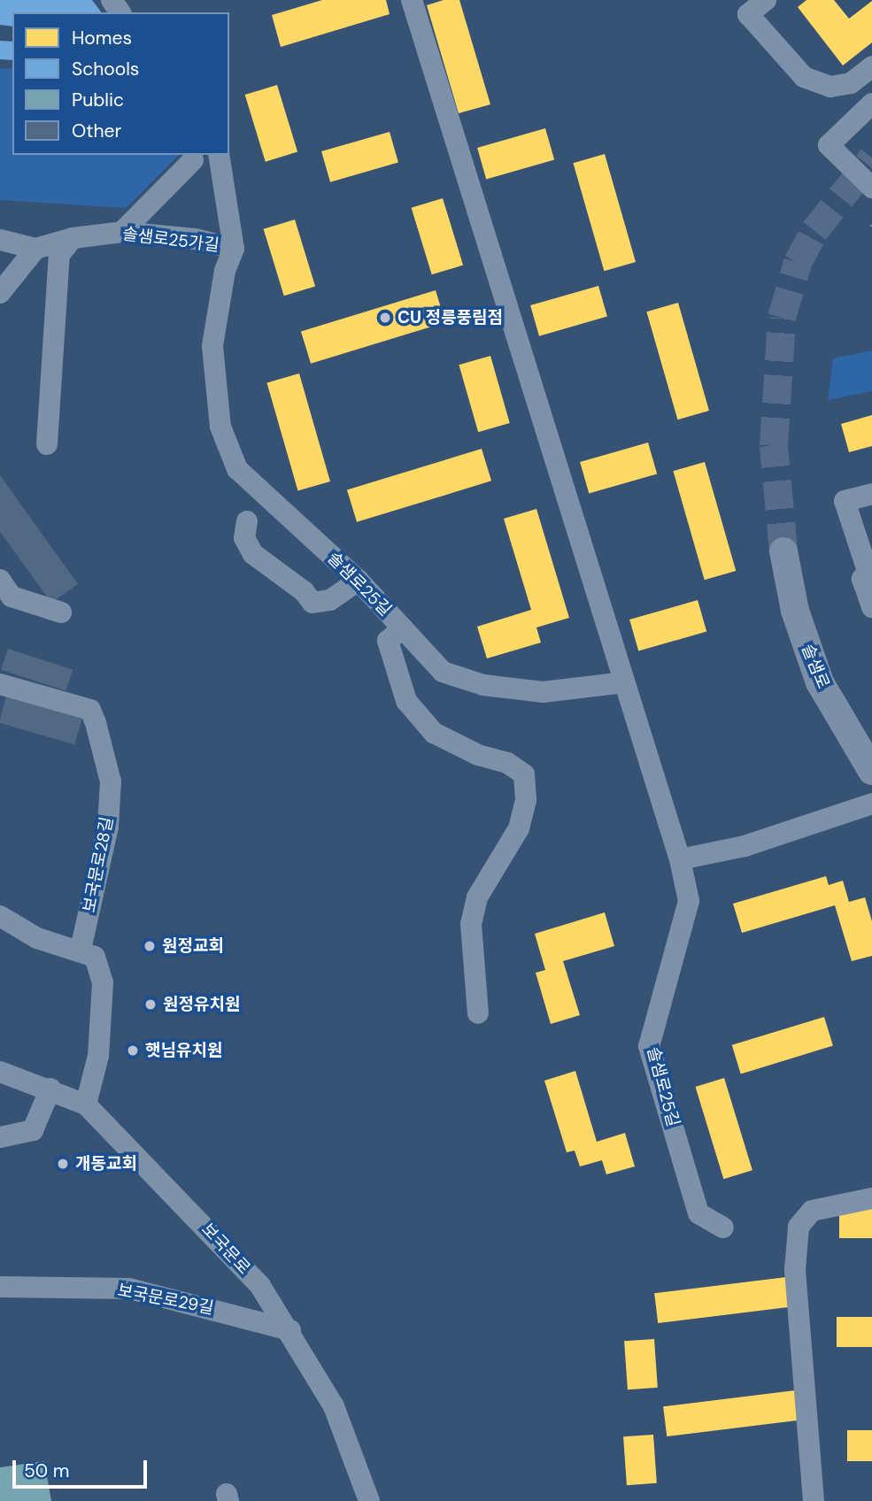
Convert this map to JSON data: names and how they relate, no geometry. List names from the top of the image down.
{
  "streets": {
    "main road": ["솔샘로"],
    "street": [
      "솔샘로25가길",
      "솔샘로25길",
      "보국문로28길",
      "보국문로",
      "보국문로29길"
    ]
  },
  "crossings": [
    ["솔샘로25가길", "솔샘로25길"],
    ["보국문로", "보국문로29길"]
  ],
  "places": [
    "CU 정릉풍림점",
    "원정교회",
    "원정유치원",
    "햇님유치원",
    "개동교회"
  ],
  "legend": [
    "Homes",
    "Schools",
    "Public",
    "Other"
  ],
  "scale_bar": "50 m"
}
